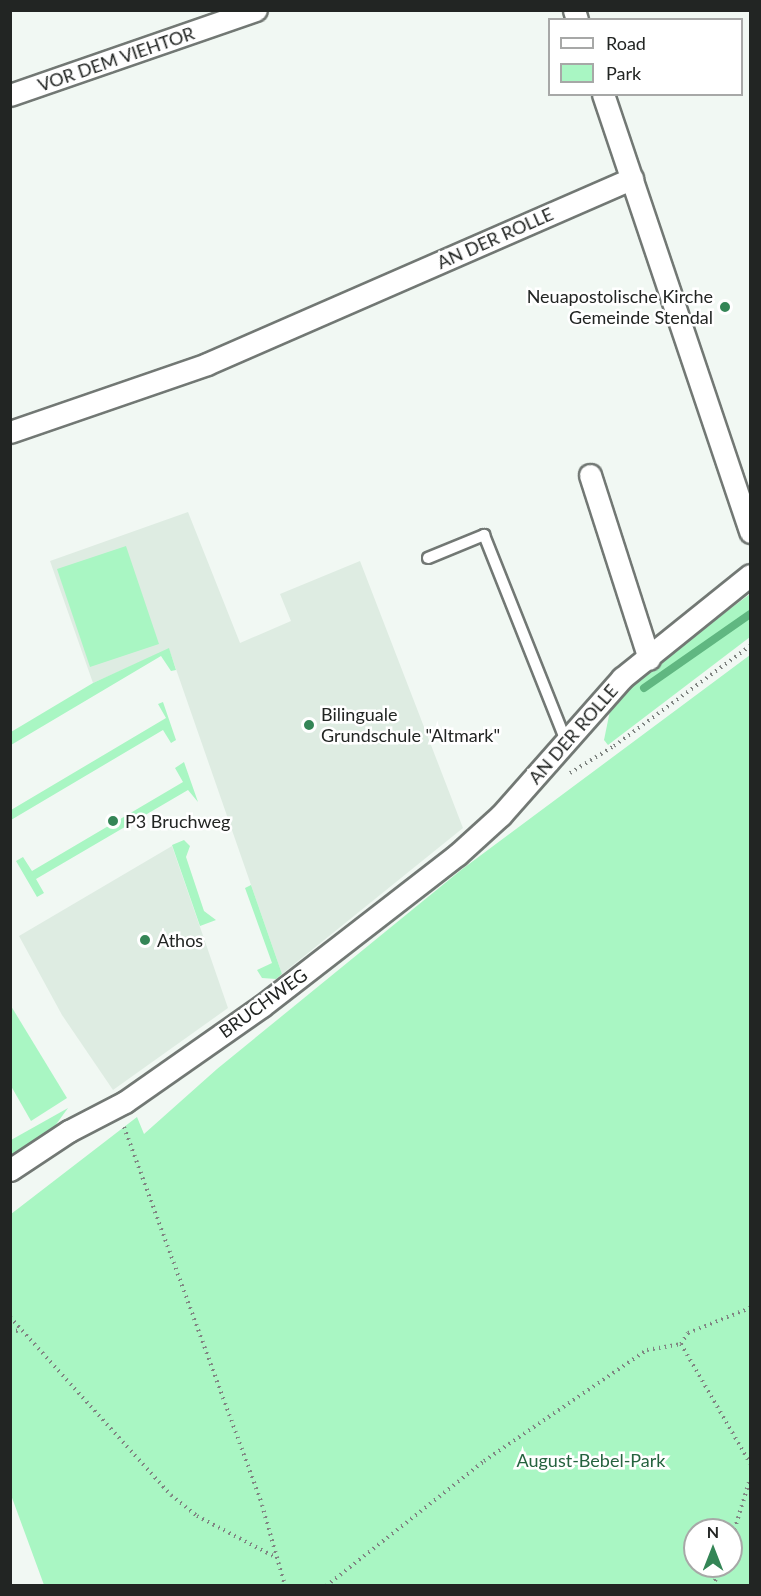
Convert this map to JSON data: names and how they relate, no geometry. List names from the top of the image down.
{
  "streets": {
    "street": ["VOR DEM VIEHTOR", "AN DER ROLLE", "BRUCHWEG"]
  },
  "crossings": [
    ["AN DER ROLLE", "BRUCHWEG"]
  ],
  "parks": ["August-Bebel-Park"],
  "places": [
    "Neuapostolische Kirche Gemeinde Stendal",
    "Bilinguale Grundschule \"Altmark\"",
    "P3 Bruchweg",
    "Athos"
  ],
  "legend": ["Road", "Park"],
  "north": "top"
}
